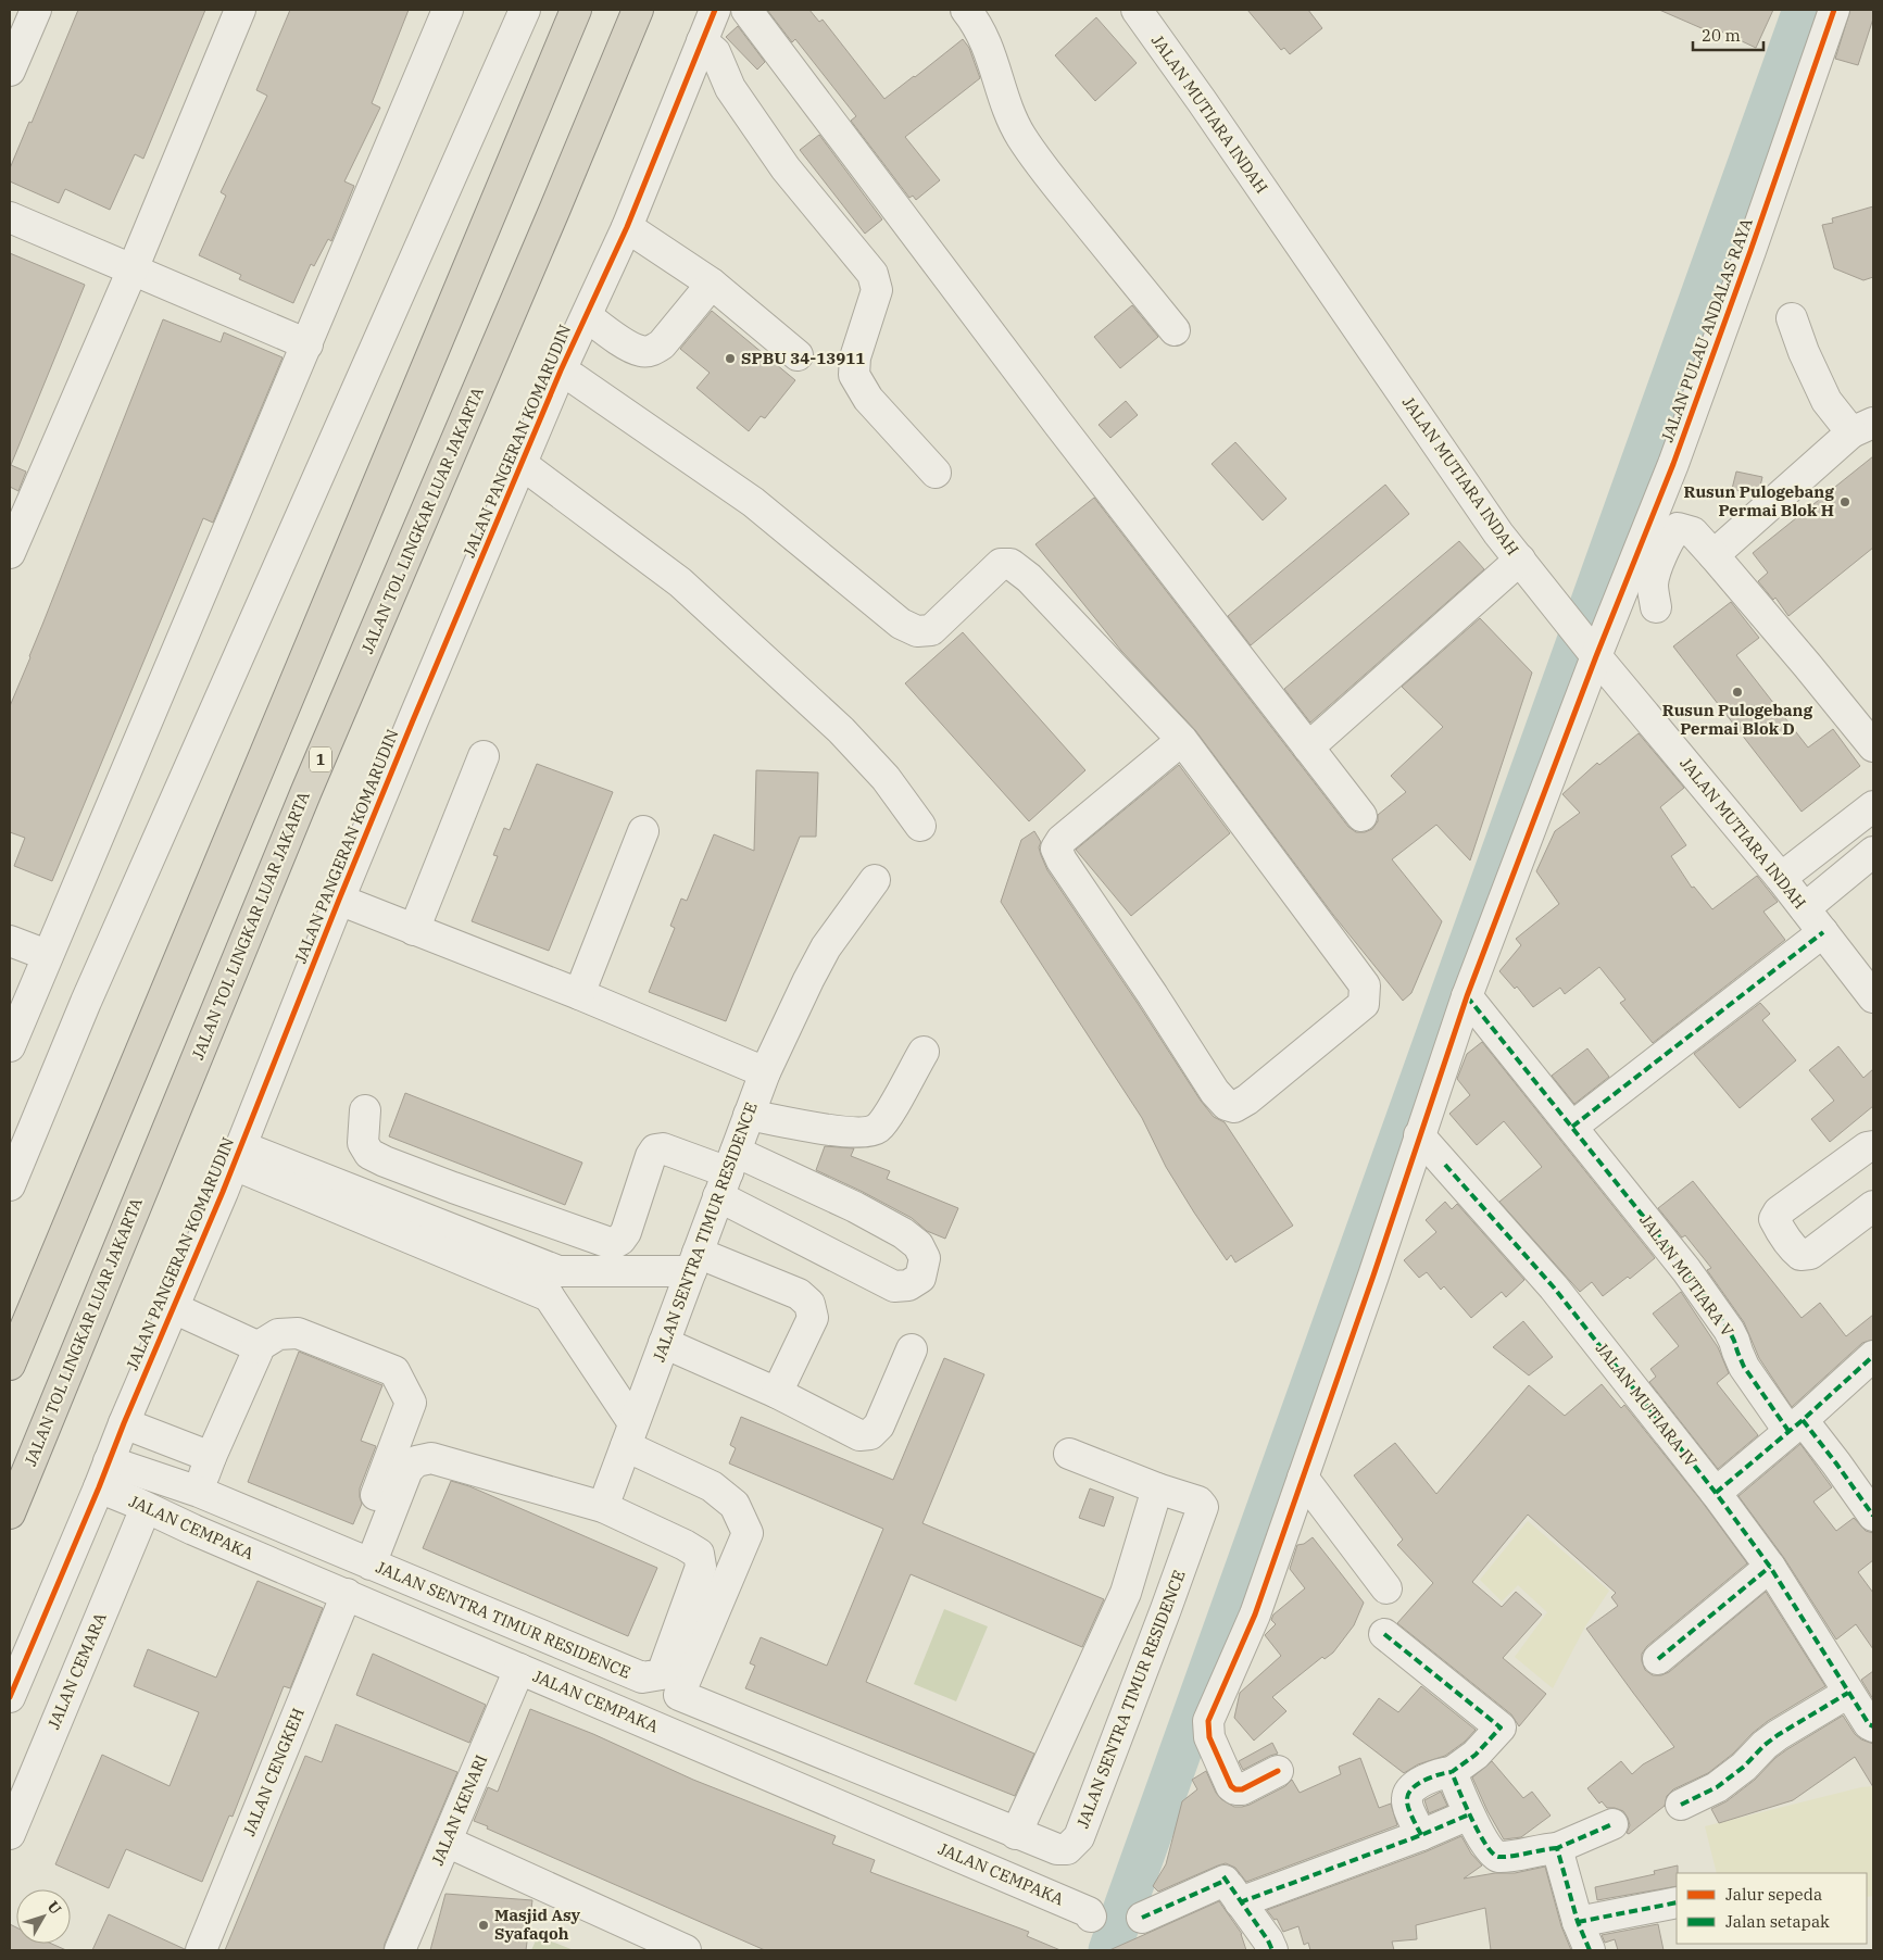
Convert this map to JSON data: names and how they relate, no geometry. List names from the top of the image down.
{
  "streets": {
    "highway": ["JALAN TOL LINGKAR LUAR JAKARTA", "1"],
    "street": [
      "JALAN MUTIARA INDAH",
      "JALAN PULAU ANDALAS RAYA",
      "JALAN PANGERAN KOMARUDIN",
      "JALAN SENTRA TIMUR RESIDENCE",
      "JALAN MUTIARA V",
      "JALAN MUTIARA IV",
      "JALAN CEMPAKA",
      "JALAN CEMARA",
      "JALAN CENGKEH",
      "JALAN KENARI"
    ]
  },
  "crossings": [
    ["JALAN MUTIARA INDAH", "JALAN PULAU ANDALAS RAYA"],
    ["JALAN PULAU ANDALAS RAYA", "JALAN MUTIARA V"],
    ["JALAN PULAU ANDALAS RAYA", "JALAN MUTIARA IV"],
    ["JALAN PANGERAN KOMARUDIN", "JALAN SENTRA TIMUR RESIDENCE"],
    ["JALAN PANGERAN KOMARUDIN", "JALAN CEMPAKA"],
    ["JALAN SENTRA TIMUR RESIDENCE", "JALAN CEMPAKA"],
    ["JALAN CEMPAKA", "JALAN CEMARA"],
    ["JALAN CEMPAKA", "JALAN CENGKEH"],
    ["JALAN CEMPAKA", "JALAN KENARI"]
  ],
  "places": [
    "SPBU 34-13911",
    "Rusun Pulogebang Permai Blok H",
    "Rusun Pulogebang Permai Blok D",
    "Masjid Asy Syafaqoh"
  ],
  "legend": ["Jalur sepeda", "Jalan setapak"],
  "scale_bar": "20 m",
  "north": "top right"
}
